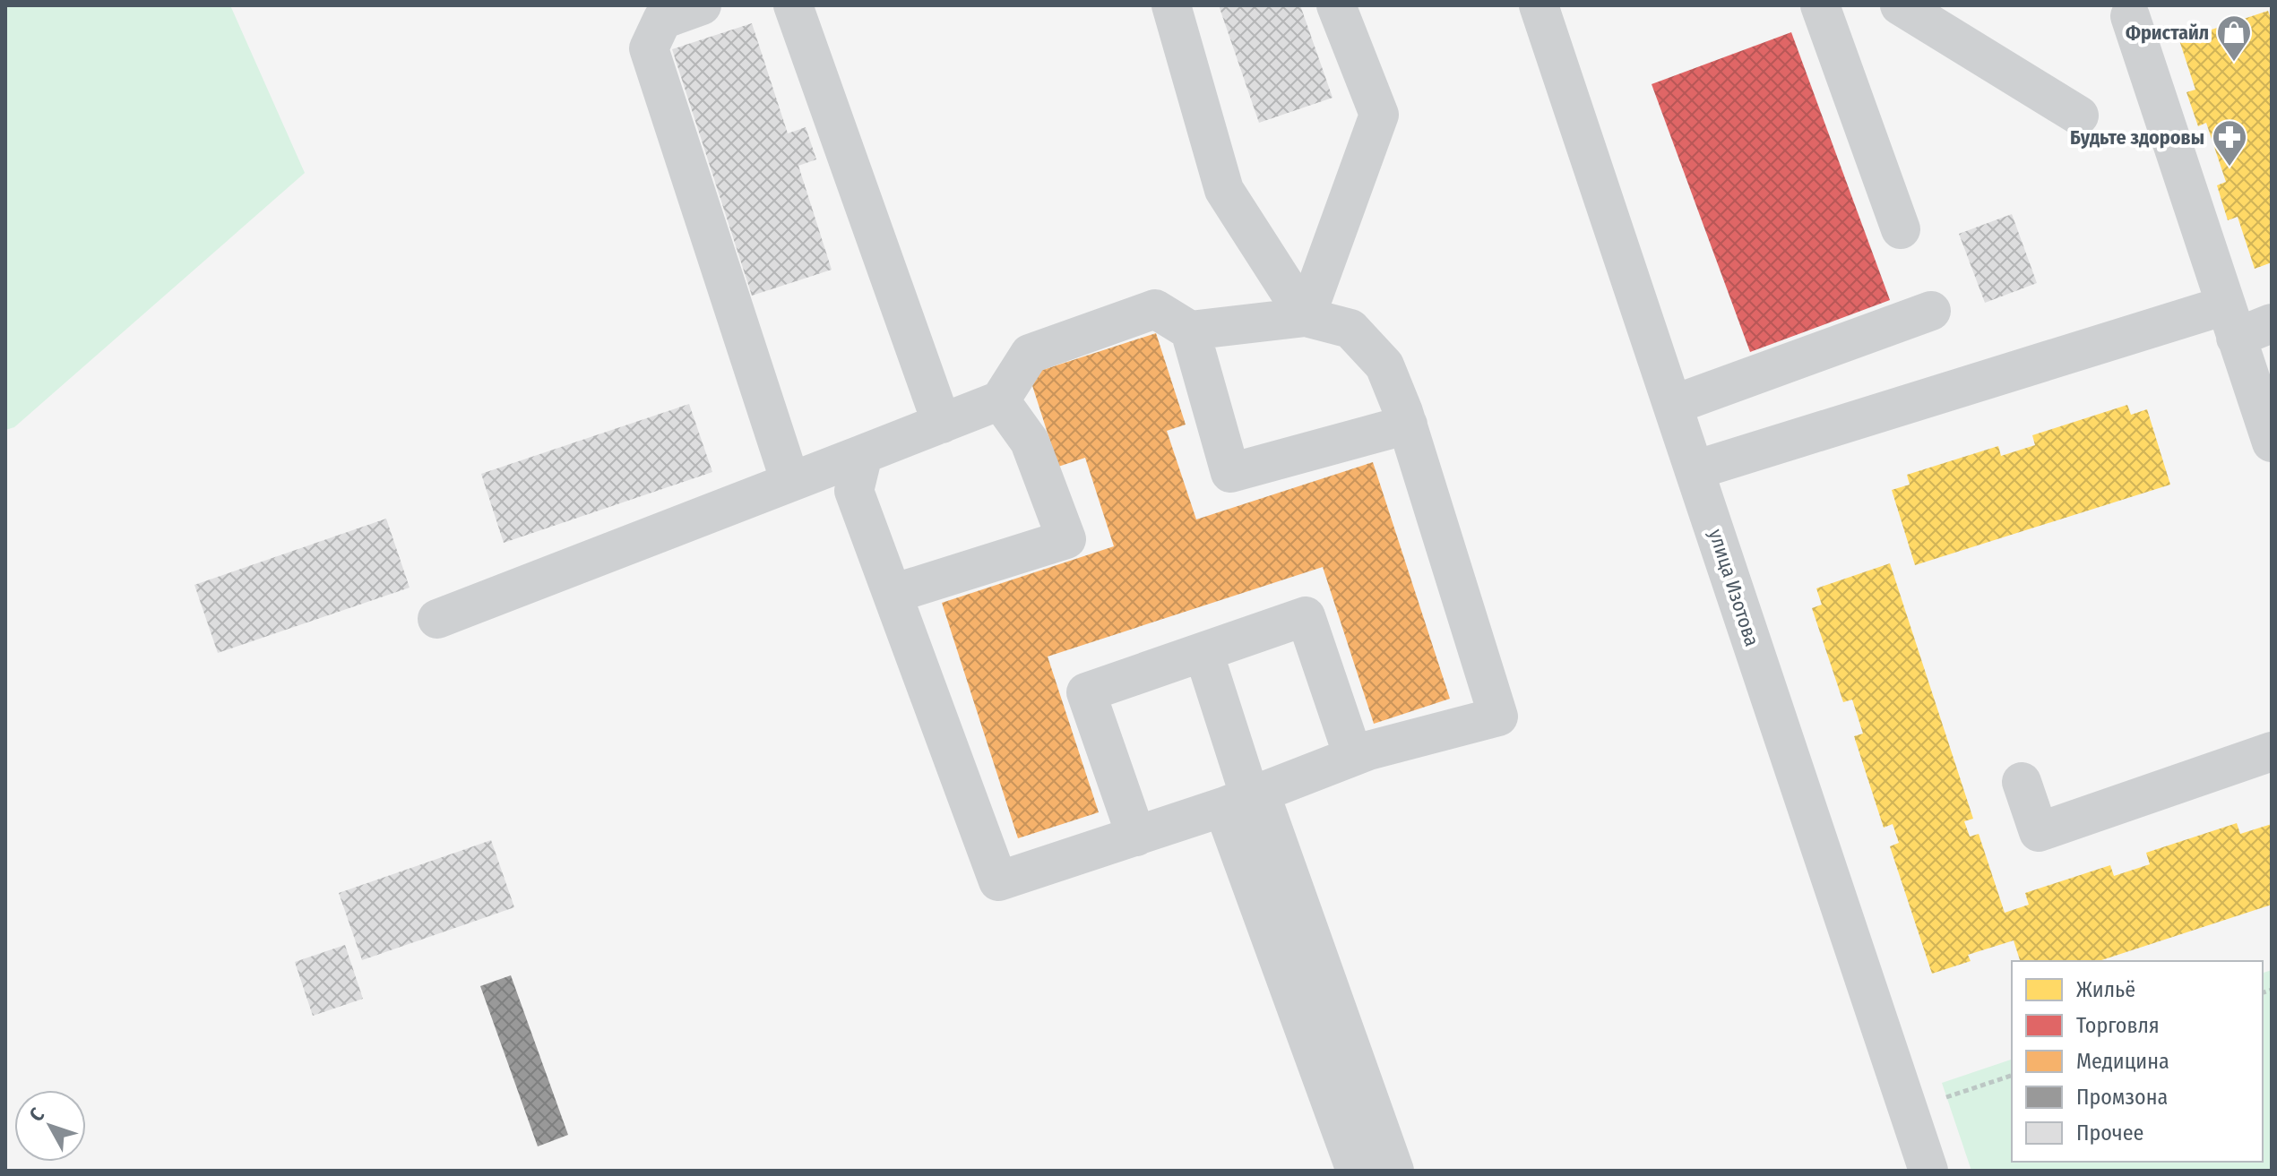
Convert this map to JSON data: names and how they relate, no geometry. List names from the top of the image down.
{
  "streets": {
    "street": ["улица Изотова"]
  },
  "places": {
    "shop": ["Фристайл"],
    "pharmacy": ["Будьте здоровы"]
  },
  "legend": [
    "Жильё",
    "Торговля",
    "Медицина",
    "Промзона",
    "Прочее"
  ],
  "north": "top left"
}
